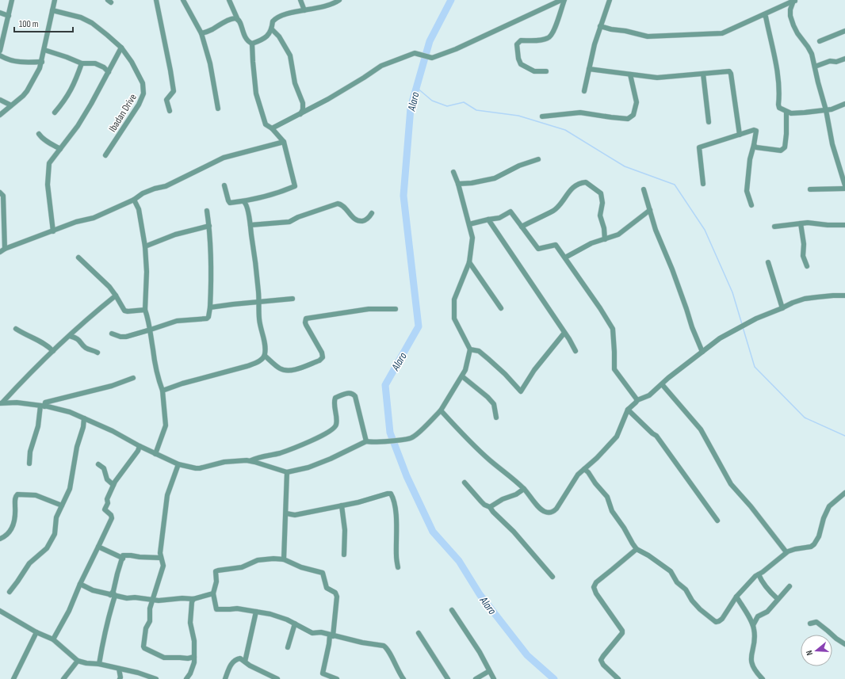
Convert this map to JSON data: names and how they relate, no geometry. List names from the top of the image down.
{
  "streets": {
    "street": ["Ibadan Drive"]
  },
  "water": ["Alaro"],
  "scale_bar": "100 m",
  "north": "left"
}
